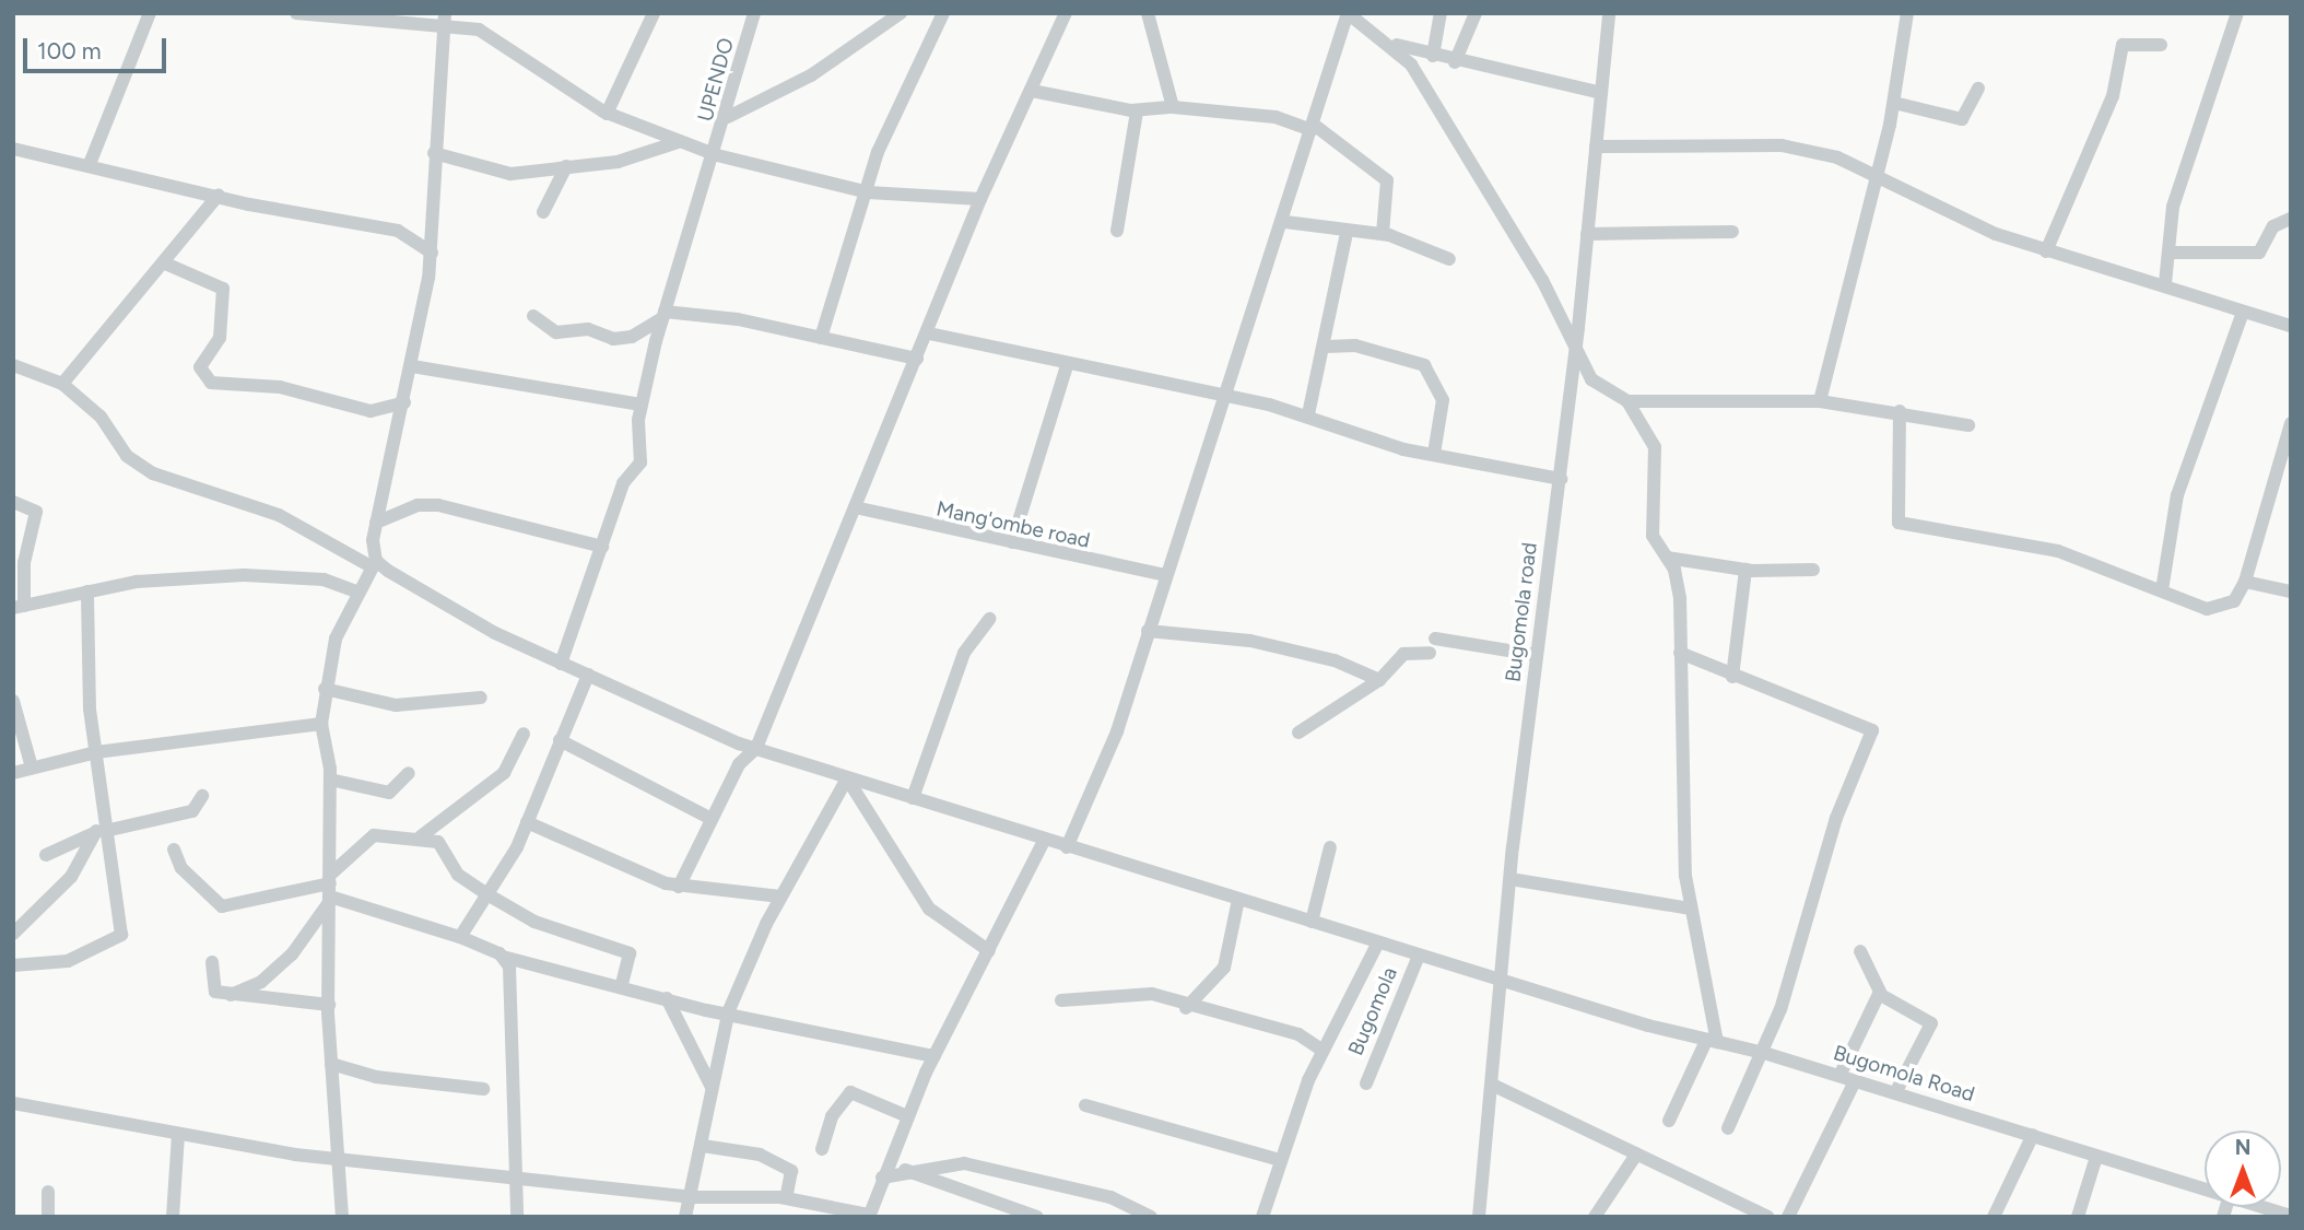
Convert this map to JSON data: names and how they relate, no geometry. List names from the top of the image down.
{
  "streets": {
    "street": [
      "UPENDO",
      "Mang'ombe road",
      "Bugomola road",
      "Bugomola",
      "Bugomola Road"
    ]
  },
  "crossings": [
    ["UPENDO", "Bugomola Road"],
    ["Bugomola road", "Bugomola Road"],
    ["Bugomola", "Bugomola Road"]
  ],
  "scale_bar": "100 m",
  "north": "top"
}
